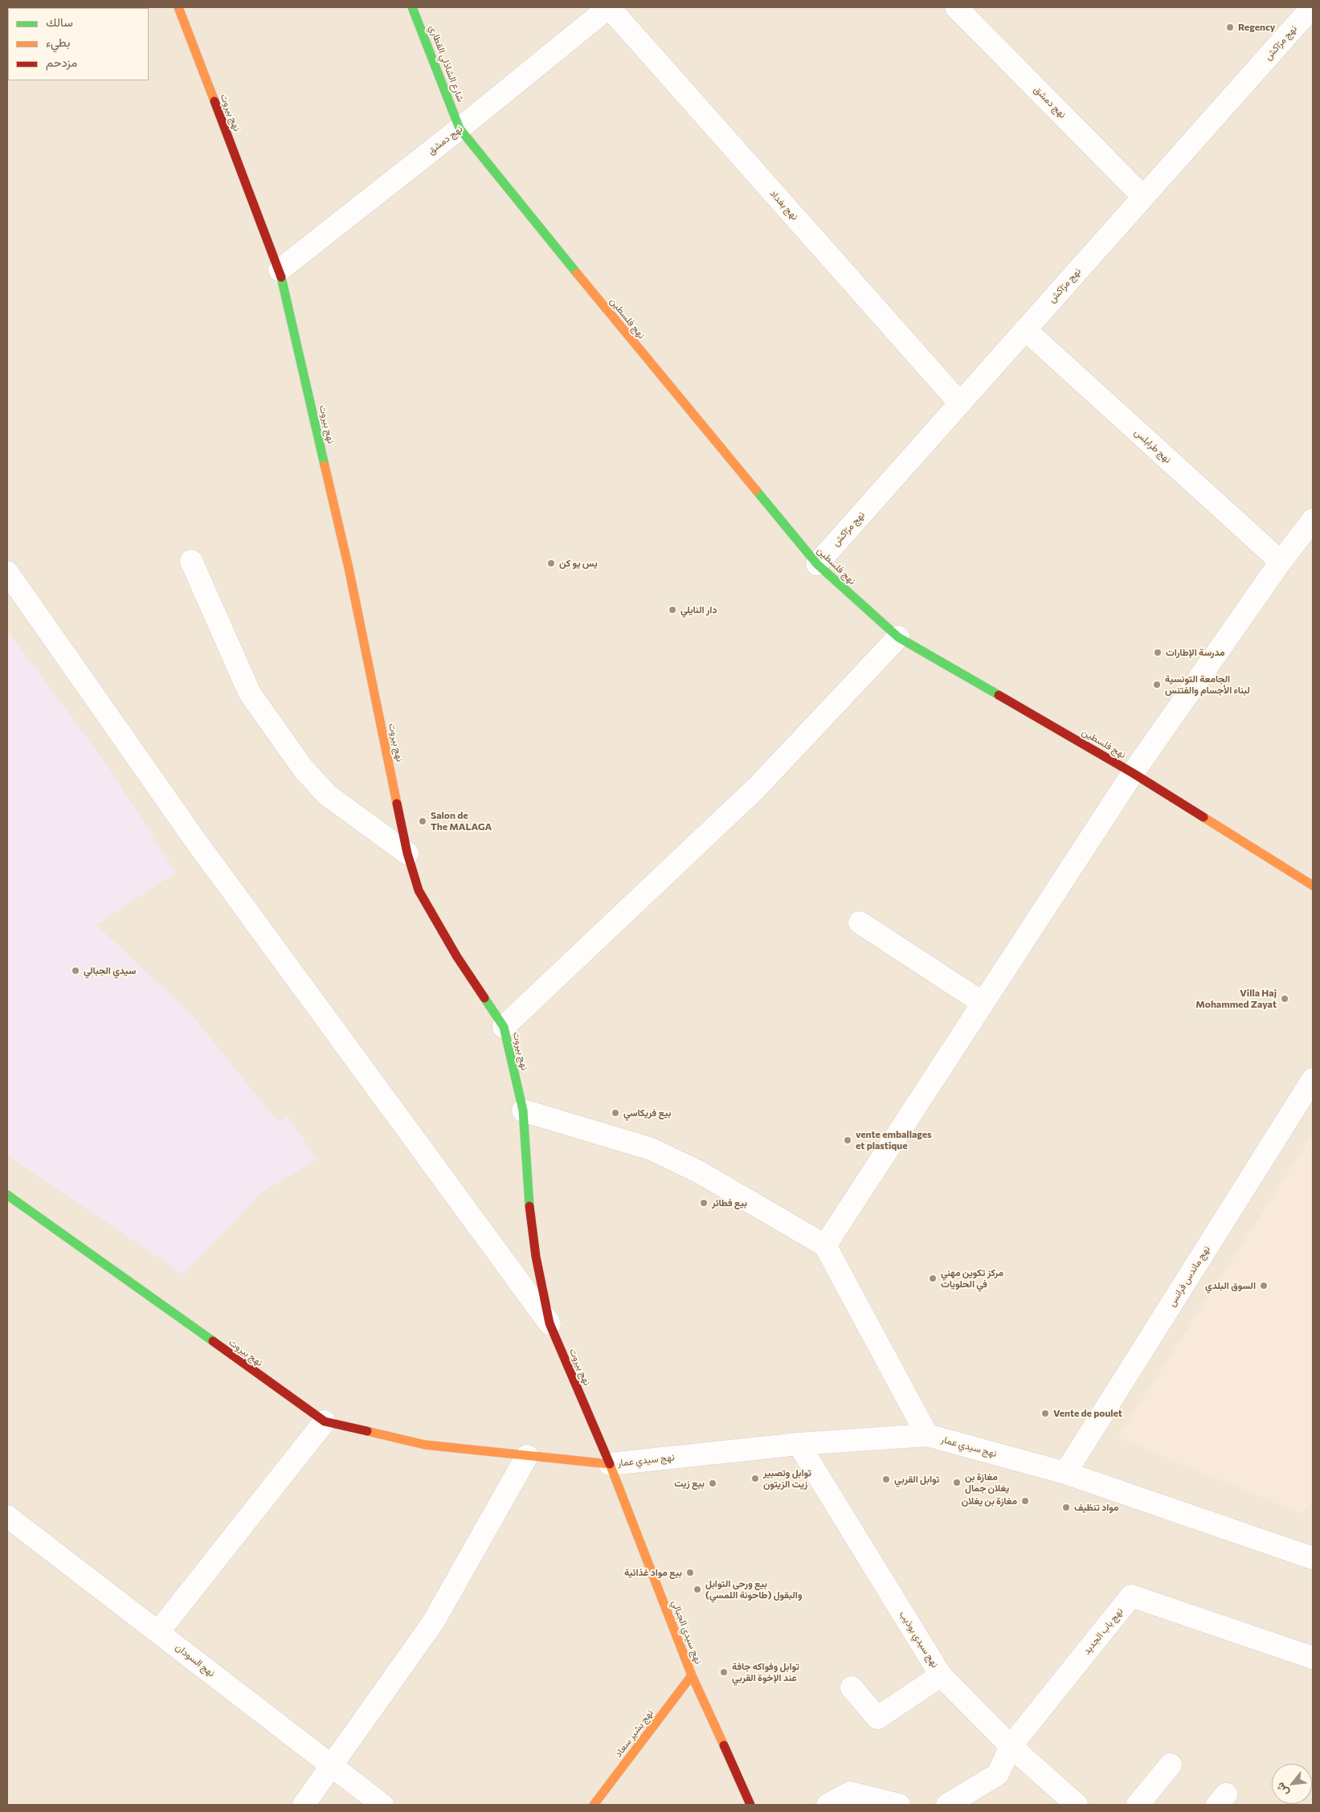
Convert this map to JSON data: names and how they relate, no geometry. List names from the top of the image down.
{
  "streets": {
    "street": [
      "نهج مرّاكش",
      "شارع الشاذلي القطاري",
      "نهج دمشق",
      "نهج بيروت",
      "نهج بغداد",
      "نهج فلسطين",
      "نهج طرابلس",
      "نهج ماندس فرانس",
      "نهج سيدي عمار",
      "نهج باب الجديد",
      "نهج سيدي الجبالي",
      "نهج سيدي بوذيب",
      "نهج السودان",
      "نهج بشير سعاد"
    ]
  },
  "crossings": [
    ["نهج مرّاكش", "نهج دمشق"],
    ["نهج مرّاكش", "نهج بغداد"],
    ["نهج مرّاكش", "نهج فلسطين"],
    ["نهج مرّاكش", "نهج طرابلس"],
    ["شارع الشاذلي القطاري", "نهج دمشق"],
    ["شارع الشاذلي القطاري", "نهج فلسطين"],
    ["نهج دمشق", "نهج بيروت"],
    ["نهج دمشق", "نهج بغداد"],
    ["نهج دمشق", "نهج فلسطين"],
    ["نهج بيروت", "نهج سيدي عمار"],
    ["نهج بيروت", "نهج سيدي الجبالي"],
    ["نهج ماندس فرانس", "نهج سيدي عمار"],
    ["نهج سيدي عمار", "نهج سيدي الجبالي"],
    ["نهج سيدي عمار", "نهج سيدي بوذيب"],
    ["نهج باب الجديد", "نهج سيدي بوذيب"],
    ["نهج سيدي الجبالي", "نهج بشير سعاد"]
  ],
  "places": [
    "Regency",
    "يس يو كن",
    "دار النايلي",
    "مدرسة الإطارات",
    "الجامعة التونسية لبناء الأجسام والفتنس",
    "Salon de The MALAGA",
    "سيدي الجبالي",
    "Villa Haj Mohammed Zayat",
    "بيع فريكاسي",
    "vente emballages et plastique",
    "بيع فطائر",
    "مركز تكوين مهني في الحلويات",
    "السوق البلدي",
    "Vente de poulet",
    "توابل وتصبير زيت الزيتون",
    "توابل القربي",
    "مغازة بن يغلان جمال",
    "بيع زيت",
    "مغازة بن يغلان",
    "مواد تنظيف",
    "بيع مواد غذائية",
    "بيع ورحي التوابل والبقول (طاحونة اللمسي)",
    "توابل وفواكه جافة عند الإخوة القربي"
  ],
  "legend": ["سالك", "بطيء", "مزدحم"],
  "north": "bottom left"
}
